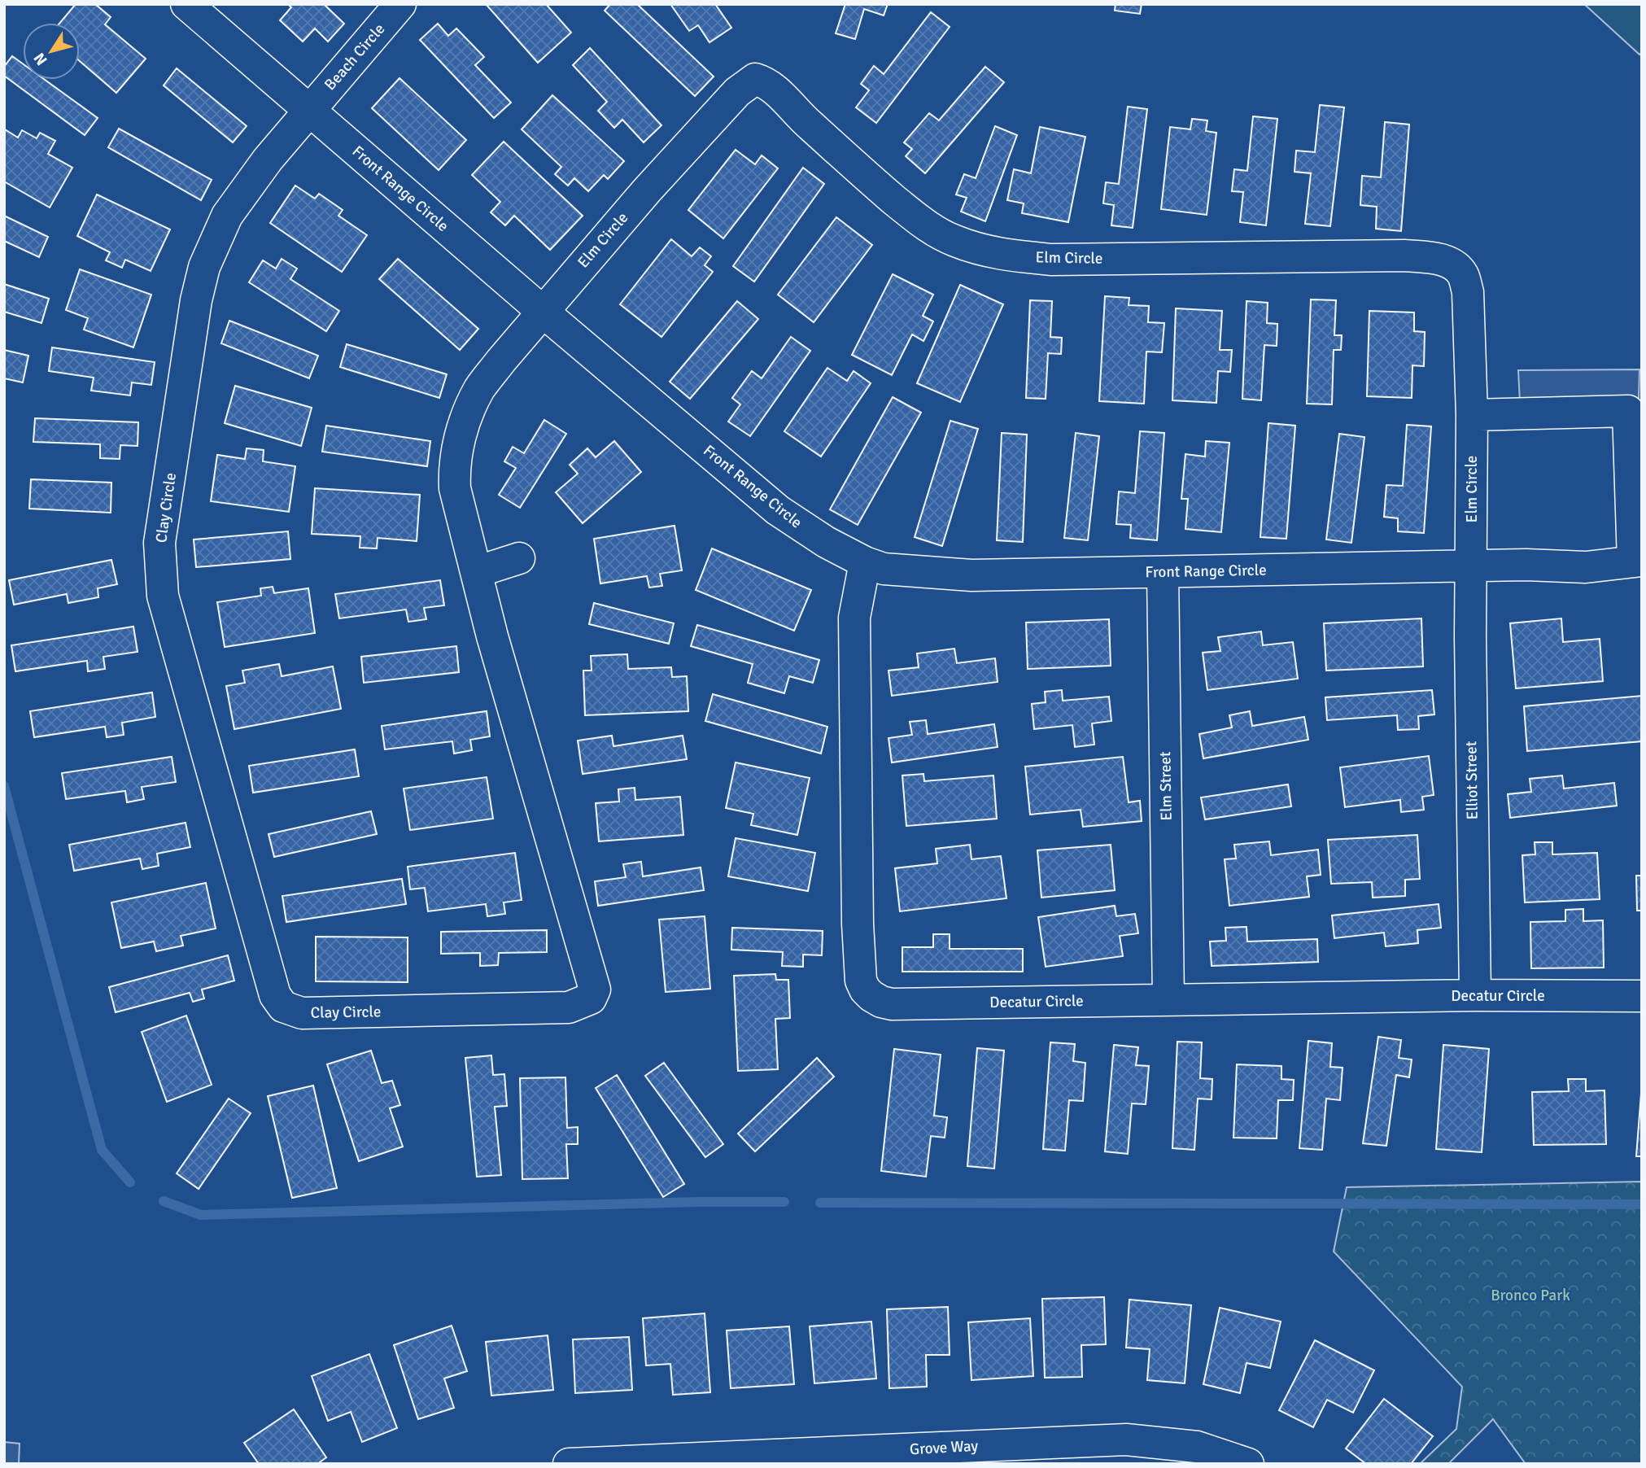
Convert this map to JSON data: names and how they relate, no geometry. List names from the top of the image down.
{
  "streets": {
    "street": [
      "Beach Circle",
      "Front Range Circle",
      "Elm Circle",
      "Clay Circle",
      "Elliot Street",
      "Elm Street",
      "Decatur Circle",
      "Grove Way"
    ]
  },
  "crossings": [
    ["Beach Circle", "Front Range Circle"],
    ["Beach Circle", "Clay Circle"],
    ["Front Range Circle", "Elm Circle"],
    ["Front Range Circle", "Clay Circle"],
    ["Front Range Circle", "Elliot Street"],
    ["Front Range Circle", "Elm Street"],
    ["Front Range Circle", "Decatur Circle"],
    ["Elm Circle", "Clay Circle"],
    ["Elm Circle", "Elliot Street"],
    ["Elliot Street", "Decatur Circle"],
    ["Elm Street", "Decatur Circle"]
  ],
  "parks": ["Bronco Park"],
  "north": "bottom left"
}
